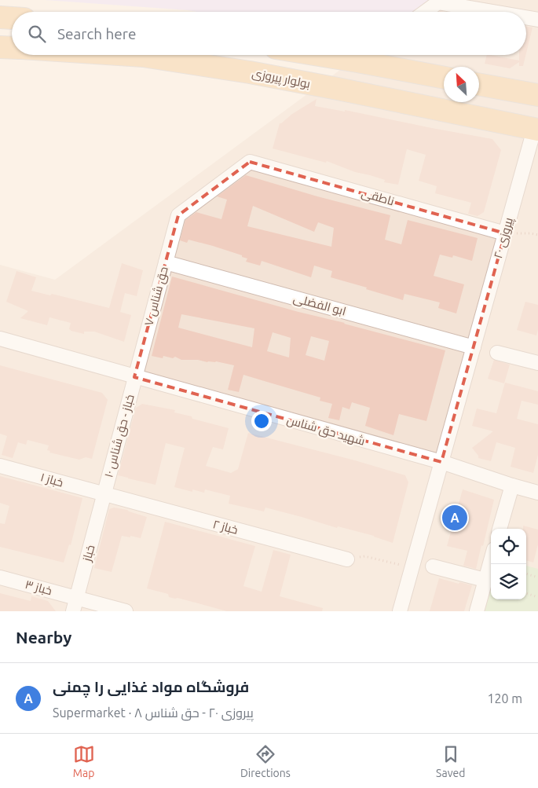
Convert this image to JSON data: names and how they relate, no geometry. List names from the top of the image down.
{
  "streets": {
    "main road": ["بولوار پیروزی"],
    "street": [
      "ناطقی",
      "پیروزی ۲۰",
      "حق شناس ۷",
      "ابو الفضلی",
      "شهید حق شناس",
      "خباز - حق شناس ۱۰",
      "خباز ۱",
      "خباز ۲",
      "خباز",
      "خباز ۳"
    ]
  },
  "crossings": [
    ["بولوار پیروزی", "پیروزی ۲۰"],
    ["ناطقی", "پیروزی ۲۰"],
    ["ناطقی", "حق شناس ۷"],
    ["پیروزی ۲۰", "ابو الفضلی"],
    ["پیروزی ۲۰", "شهید حق شناس"],
    ["حق شناس ۷", "ابو الفضلی"],
    ["حق شناس ۷", "شهید حق شناس"],
    ["حق شناس ۷", "خباز - حق شناس ۱۰"],
    ["شهید حق شناس", "خباز - حق شناس ۱۰"],
    ["خباز - حق شناس ۱۰", "خباز ۱"],
    ["خباز - حق شناس ۱۰", "خباز ۲"],
    ["خباز - حق شناس ۱۰", "خباز"],
    ["خباز ۱", "خباز ۲"],
    ["خباز ۱", "خباز"],
    ["خباز ۲", "خباز"],
    ["خباز", "خباز ۳"]
  ],
  "north": "top left",
  "page": {
    "search": "Search here",
    "pins": "A",
    "heading": "Nearby",
    "list": [
      {
        "mark": "A",
        "name": "فروشگاه مواد غذایی را چمنی",
        "note": "Supermarket · پیروزی ۲۰ - حق شناس ۸",
        "value": "120 m"
      }
    ],
    "nav": ["Map", "Directions", "Saved"]
  }
}
